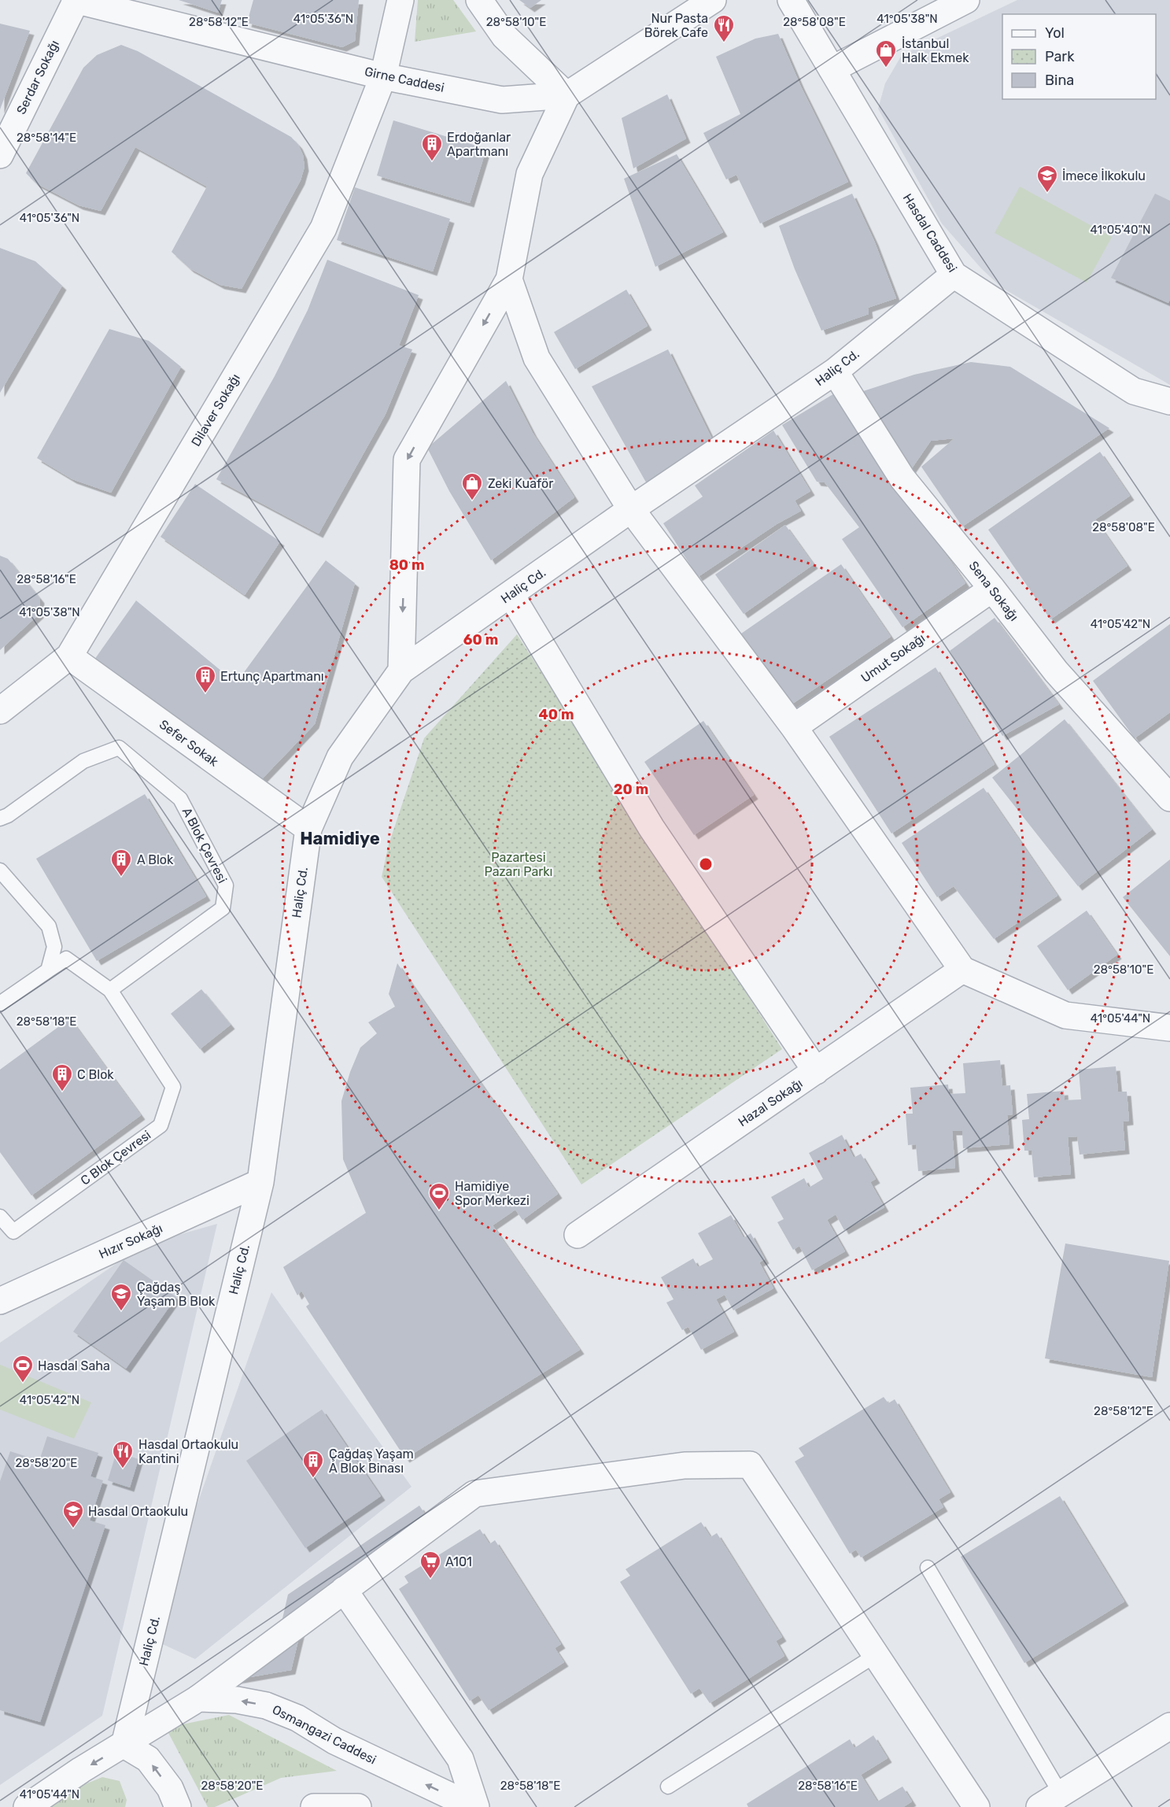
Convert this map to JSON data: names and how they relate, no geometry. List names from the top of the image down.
{
  "streets": {
    "street": [
      "Serdar Sokağı",
      "Girne Caddesi",
      "Hasdal Caddesi",
      "Haliç Cd.",
      "Dilaver Sokağı",
      "Sena Sokağı",
      "Umut Sokağı",
      "Sefer Sokak",
      "Hazal Sokağı",
      "Hızır Sokağı",
      "Osmangazi Caddesi"
    ],
    "lane": ["A Blok Çevresi", "C Blok Çevresi"]
  },
  "crossings": [
    ["Serdar Sokağı", "Girne Caddesi"],
    ["Girne Caddesi", "Dilaver Sokağı"],
    ["Hasdal Caddesi", "Haliç Cd."],
    ["Haliç Cd.", "Sena Sokağı"],
    ["Haliç Cd.", "Sefer Sokak"],
    ["Haliç Cd.", "Hızır Sokağı"],
    ["Dilaver Sokağı", "Sefer Sokak"],
    ["Sena Sokağı", "Umut Sokağı"],
    ["A Blok Çevresi", "C Blok Çevresi"]
  ],
  "one_way": ["Osmangazi Caddesi"],
  "districts": ["Hamidiye"],
  "parks": ["Pazartesi Pazarı Parkı"],
  "places": {
    "restaurant": ["Nur Pasta Börek Cafe", "Hasdal Ortaokulu Kantini"],
    "shop": ["İstanbul Halk Ekmek", "Zeki Kuaför"],
    "building": [
      "Erdoğanlar Apartmanı",
      "Ertunç Apartmanı",
      "A Blok",
      "C Blok",
      "Çağdaş Yaşam A Blok Binası"
    ],
    "school or university": ["İmece İlkokulu", "Çağdaş Yaşam B Blok", "Hasdal Ortaokulu"],
    "sports": ["Hamidiye Spor Merkezi", "Hasdal Saha"],
    "supermarket": ["A101"]
  },
  "legend": ["Yol", "Park", "Bina"],
  "coordinates": [
    "41°05'36\"N",
    "41°05'38\"N",
    "28°58'12\"E",
    "28°58'10\"E",
    "28°58'08\"E",
    "28°58'14\"E",
    "41°05'40\"N",
    "28°58'16\"E",
    "41°05'42\"N",
    "41°05'44\"N",
    "28°58'18\"E",
    "28°58'20\"E"
  ],
  "rings": [
    "80 m",
    "60 m",
    "40 m",
    "20 m"
  ]
}
